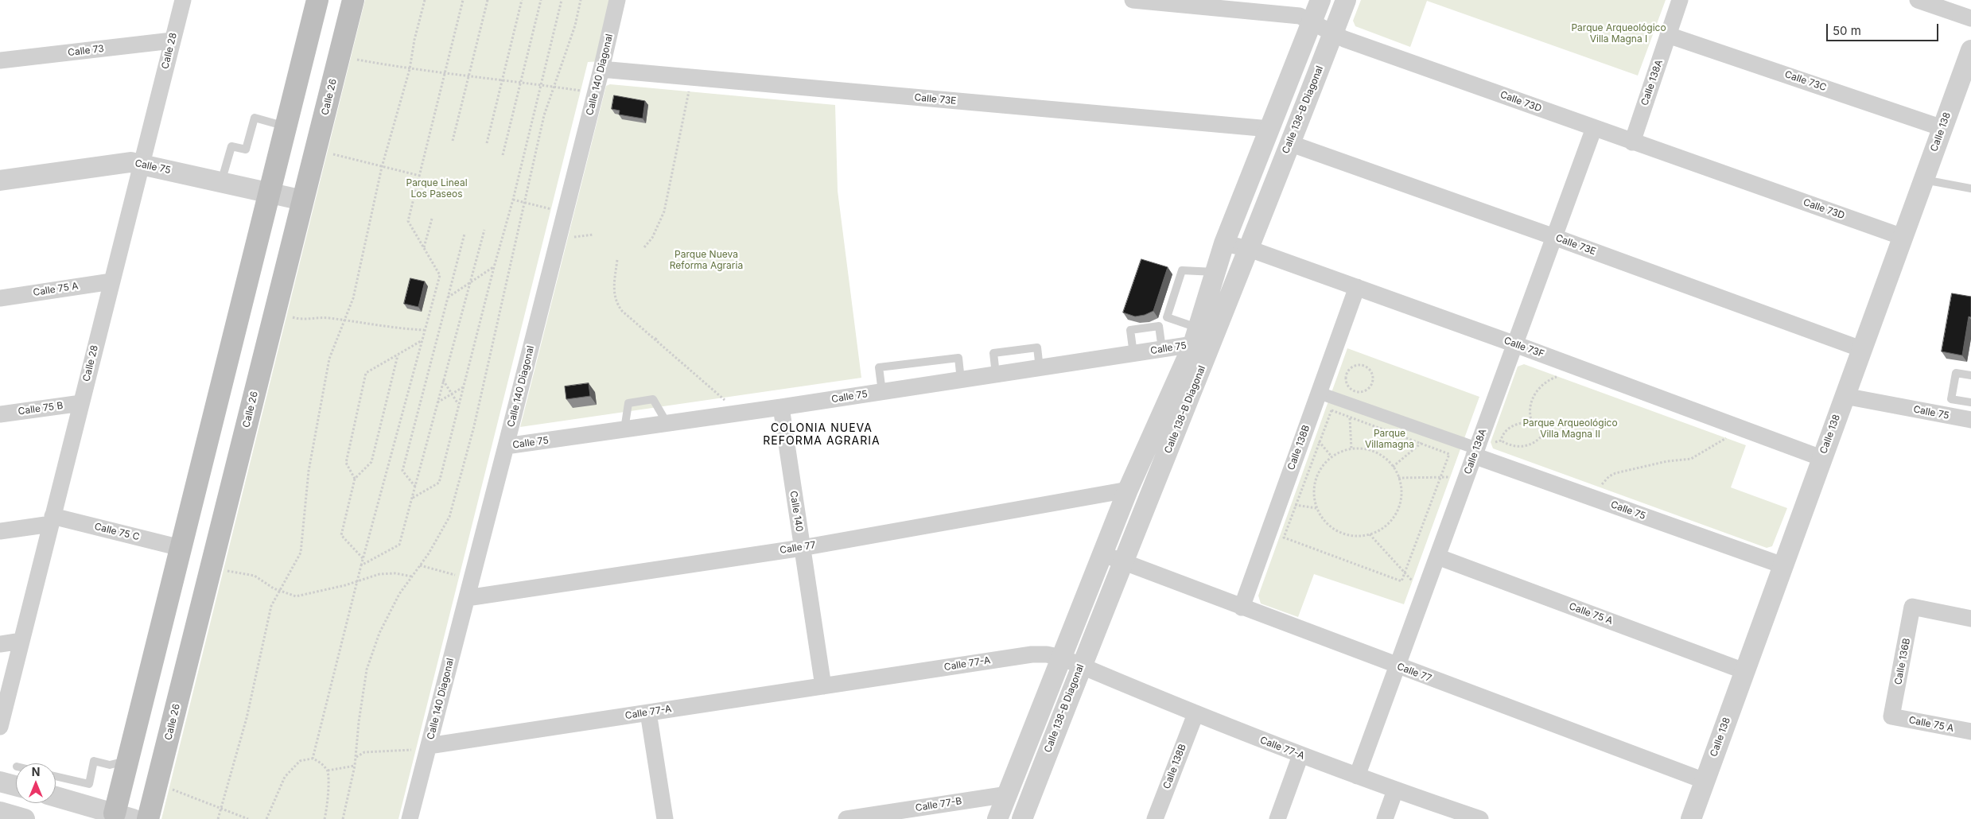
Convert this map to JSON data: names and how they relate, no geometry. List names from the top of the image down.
{
  "streets": {
    "main road": ["Calle 26"],
    "street": [
      "Calle 73",
      "Calle 28",
      "Calle 140 Diagonal",
      "Calle 73C",
      "Calle 138A",
      "Calle 73E",
      "Calle 73D",
      "Calle 138-B Diagonal",
      "Calle 138",
      "Calle 75",
      "Calle 75 A",
      "Calle 73F",
      "Calle 75 B",
      "Calle 138B",
      "Calle 140",
      "Calle 75 C",
      "Calle 77",
      "Calle 136B",
      "Calle 77-A",
      "Calle 77-B"
    ]
  },
  "crossings": [
    ["Calle 73", "Calle 28"],
    ["Calle 28", "Calle 75"],
    ["Calle 28", "Calle 75 A"],
    ["Calle 28", "Calle 75 B"],
    ["Calle 28", "Calle 75 C"],
    ["Calle 140 Diagonal", "Calle 73E"],
    ["Calle 140 Diagonal", "Calle 75"],
    ["Calle 140 Diagonal", "Calle 77"],
    ["Calle 140 Diagonal", "Calle 77-A"],
    ["Calle 73C", "Calle 138A"],
    ["Calle 73C", "Calle 138"],
    ["Calle 138A", "Calle 73E"],
    ["Calle 138A", "Calle 73D"],
    ["Calle 138A", "Calle 75"],
    ["Calle 138A", "Calle 75 A"],
    ["Calle 138A", "Calle 73F"],
    ["Calle 138A", "Calle 77"],
    ["Calle 138A", "Calle 77-A"],
    ["Calle 26", "Calle 75"],
    ["Calle 73E", "Calle 138-B Diagonal"],
    ["Calle 73E", "Calle 138"],
    ["Calle 73D", "Calle 138-B Diagonal"],
    ["Calle 73D", "Calle 138"],
    ["Calle 138-B Diagonal", "Calle 75"],
    ["Calle 138-B Diagonal", "Calle 73F"],
    ["Calle 138-B Diagonal", "Calle 77"],
    ["Calle 138-B Diagonal", "Calle 77-A"],
    ["Calle 138-B Diagonal", "Calle 77-B"],
    ["Calle 138", "Calle 75"],
    ["Calle 138", "Calle 75 A"],
    ["Calle 138", "Calle 73F"],
    ["Calle 138", "Calle 77"],
    ["Calle 75", "Calle 140"],
    ["Calle 75 A", "Calle 136B"],
    ["Calle 73F", "Calle 138B"],
    ["Calle 138B", "Calle 77"],
    ["Calle 138B", "Calle 77-A"],
    ["Calle 140", "Calle 77"],
    ["Calle 140", "Calle 77-A"]
  ],
  "districts": ["COLONIA NUEVA REFORMA AGRARIA"],
  "parks": [
    "Parque Arqueológico Villa Magna I",
    "Parque Lineal Los Paseos",
    "Parque Nueva Reforma Agraria",
    "Parque Arqueológico Villa Magna II",
    "Parque Villamagna"
  ],
  "scale_bar": "50 m",
  "north": "top"
}
